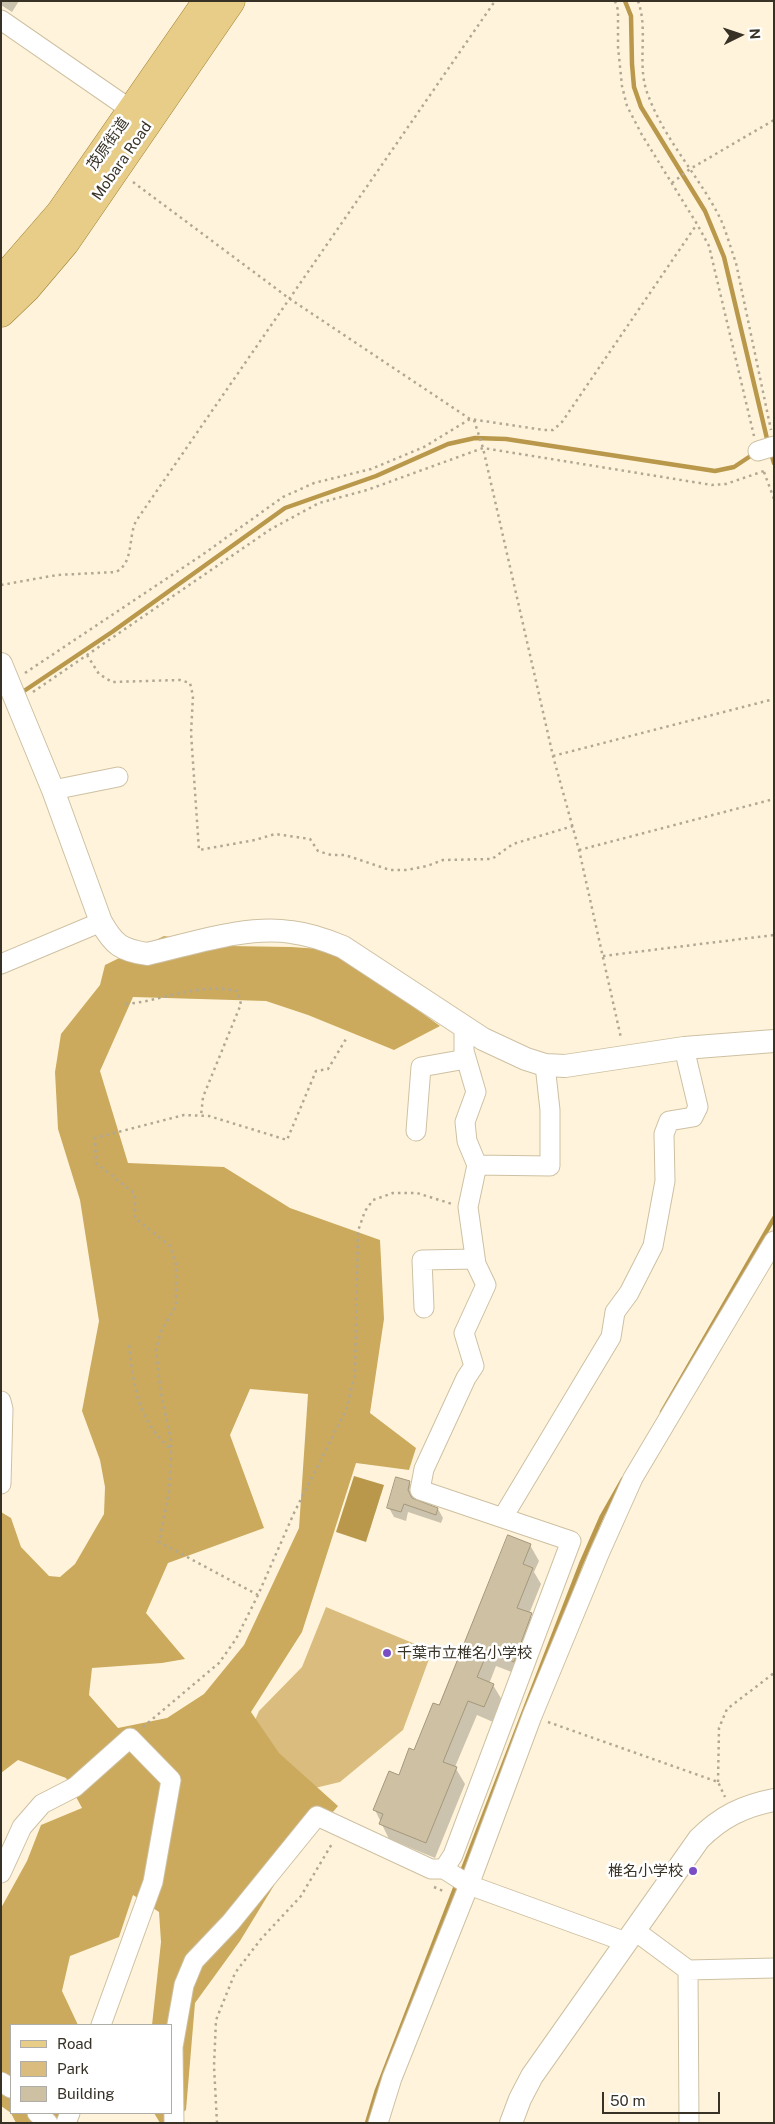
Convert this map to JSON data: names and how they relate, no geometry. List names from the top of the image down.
{
  "streets": {
    "main road": ["茂原街道", "Mobara Road"]
  },
  "crossings": [
    ["茂原街道", "Mobara Road"]
  ],
  "places": ["千葉市立椎名小学校", "椎名小学校"],
  "legend": ["Road", "Park", "Building"],
  "scale_bar": "50 m",
  "north": "right"
}
